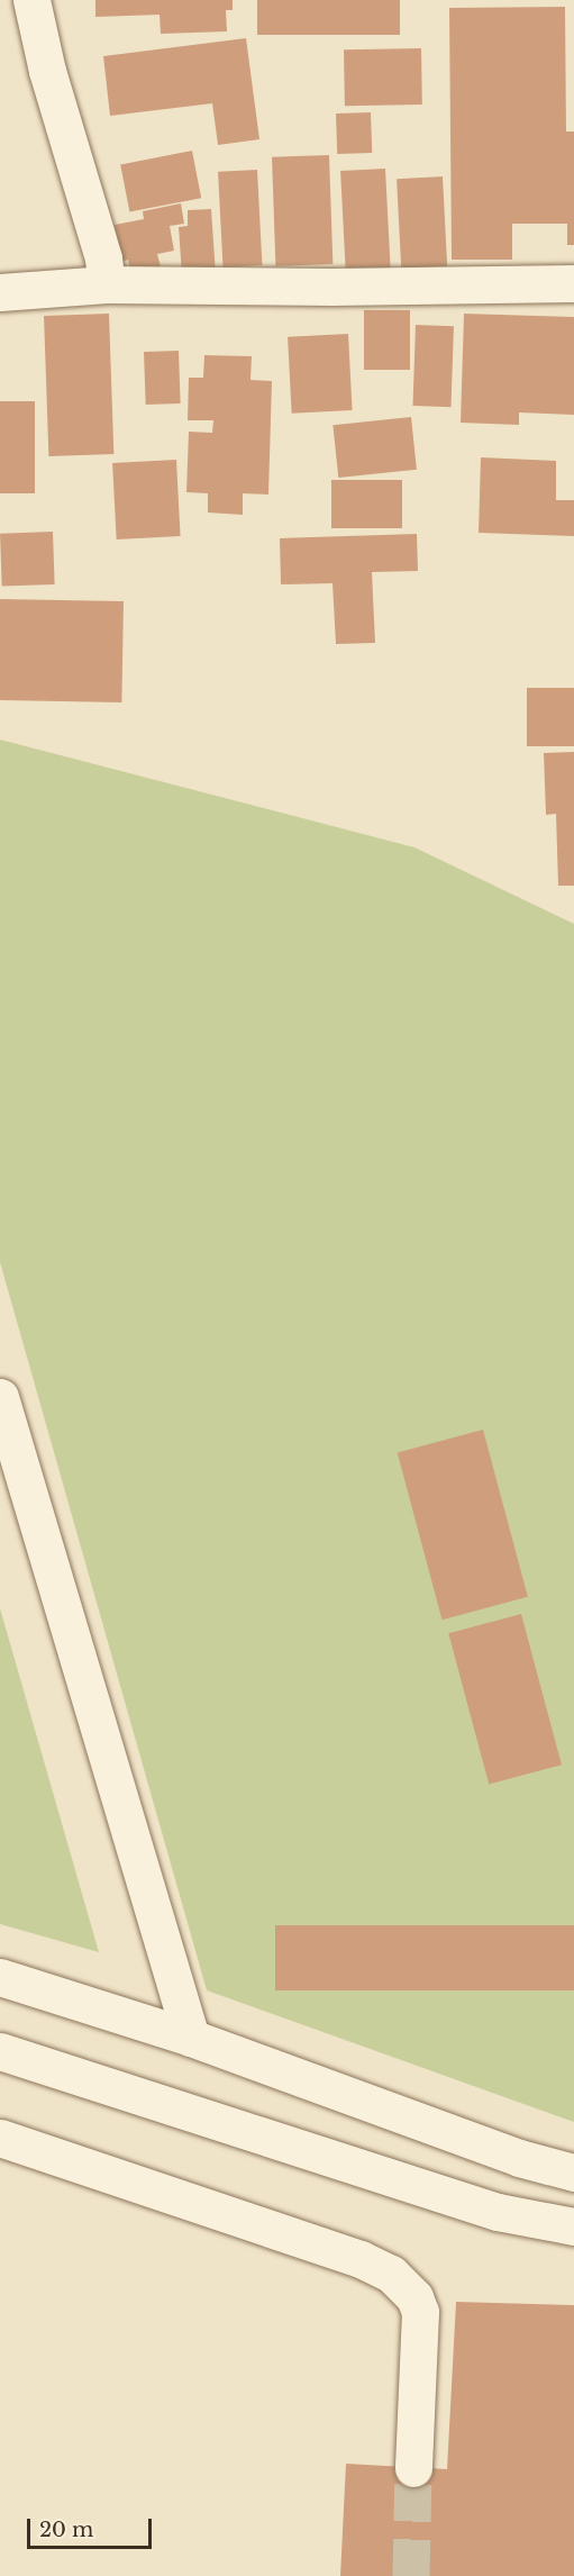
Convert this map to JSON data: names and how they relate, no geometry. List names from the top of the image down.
{
  "scale_bar": "20 m"
}
